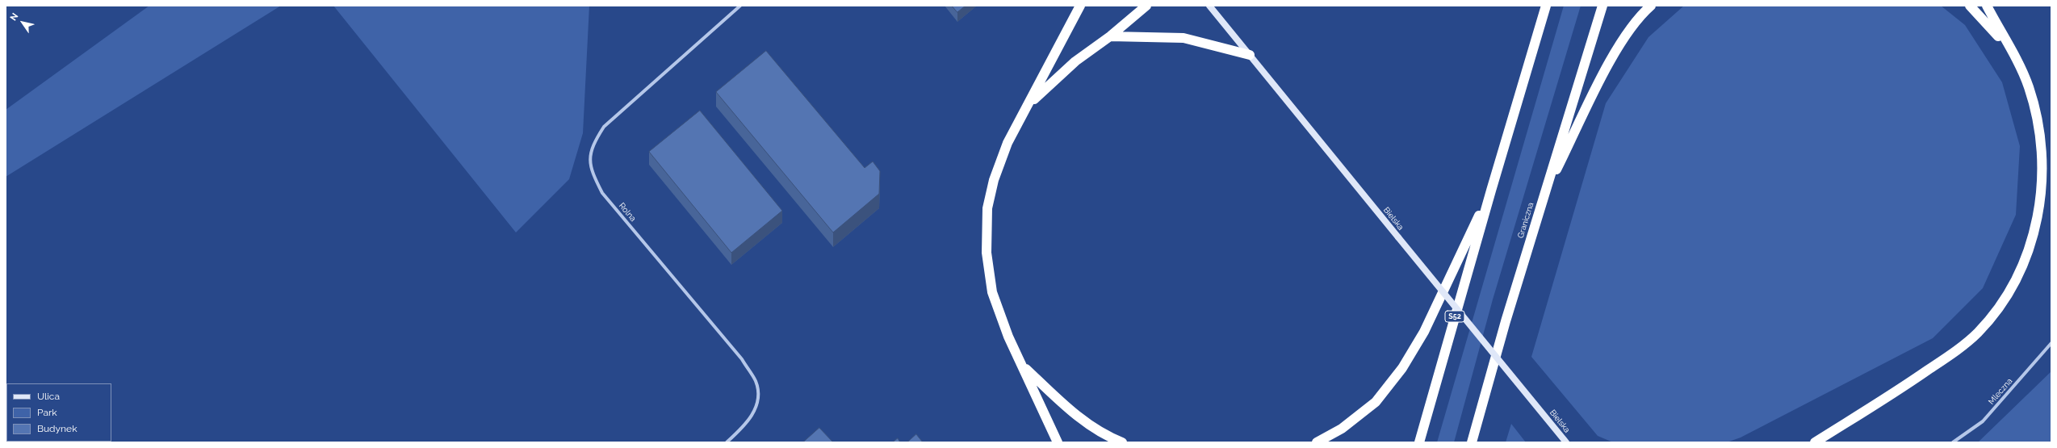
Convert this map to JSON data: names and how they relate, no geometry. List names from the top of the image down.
{
  "streets": {
    "highway": ["Graniczna", "S52"],
    "main road": ["Bielska"],
    "street": ["Rolna", "Mleczna"]
  },
  "legend": ["Ulica", "Park", "Budynek"],
  "north": "top left"
}
